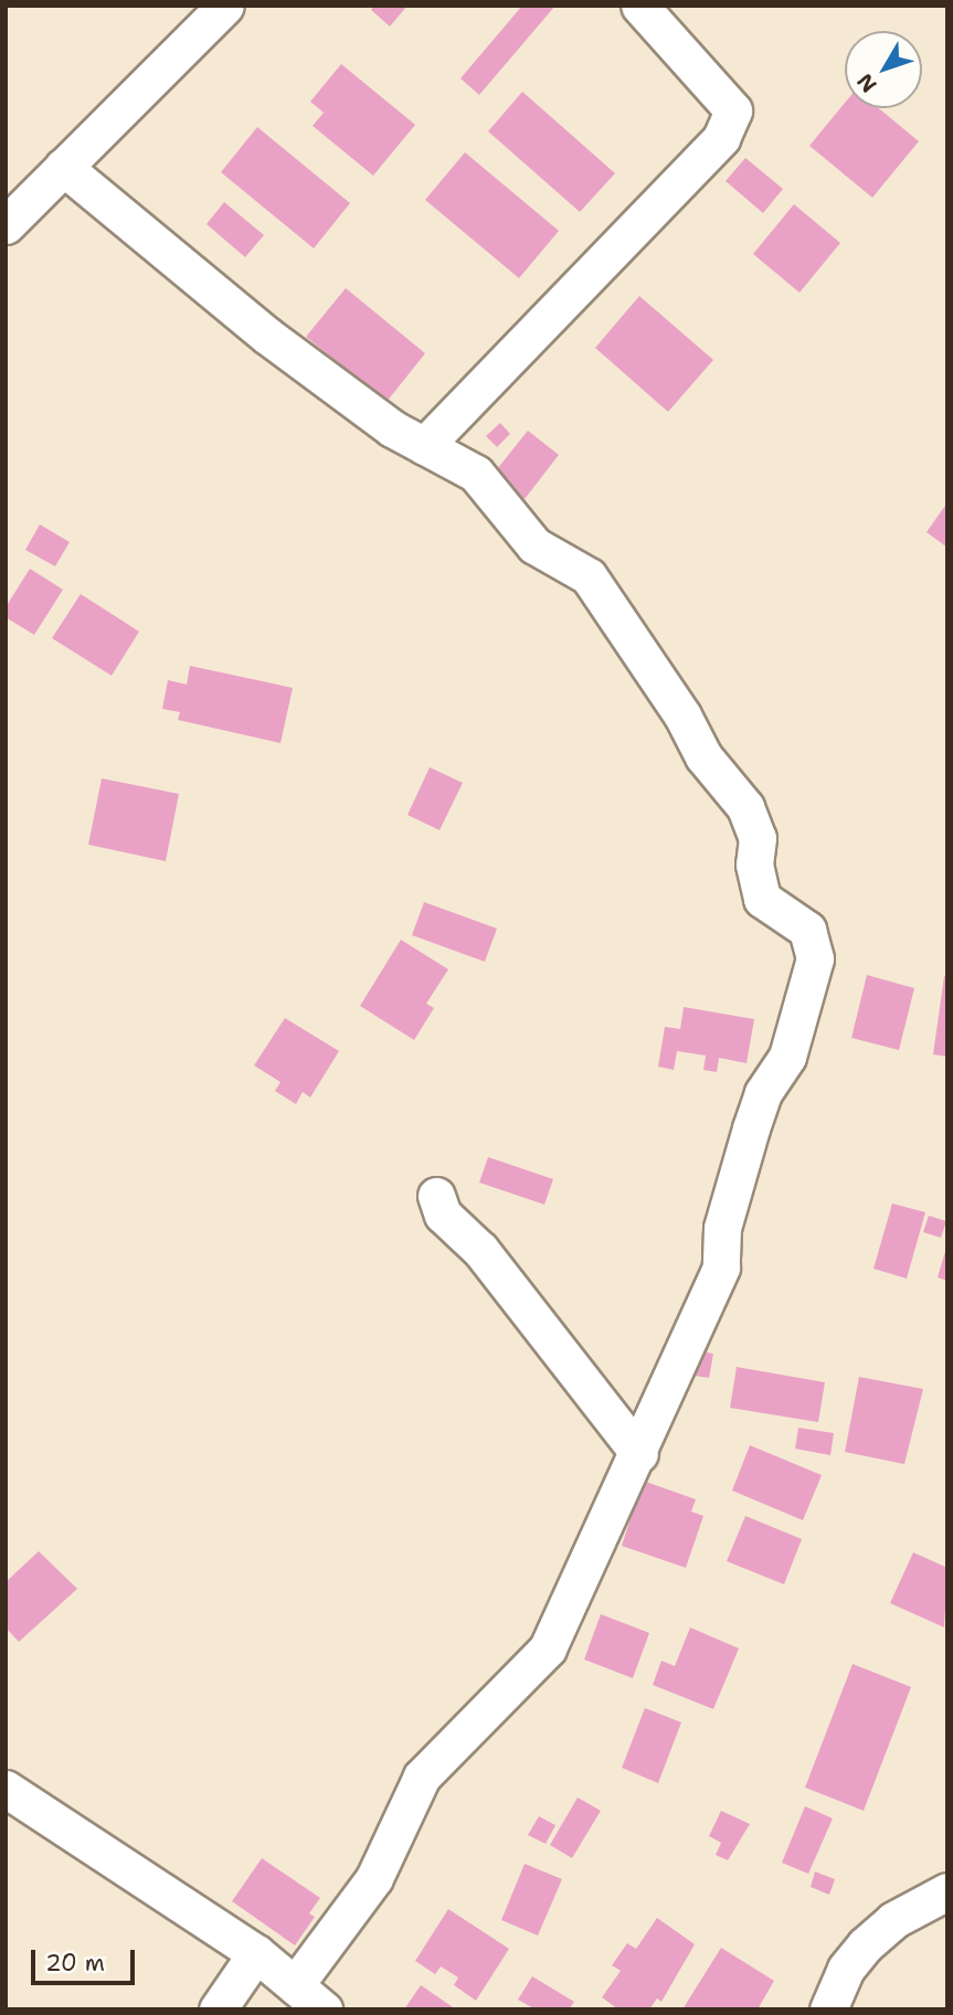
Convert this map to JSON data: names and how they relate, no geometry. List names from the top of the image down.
{
  "scale_bar": "20 m",
  "north": "bottom left"
}
